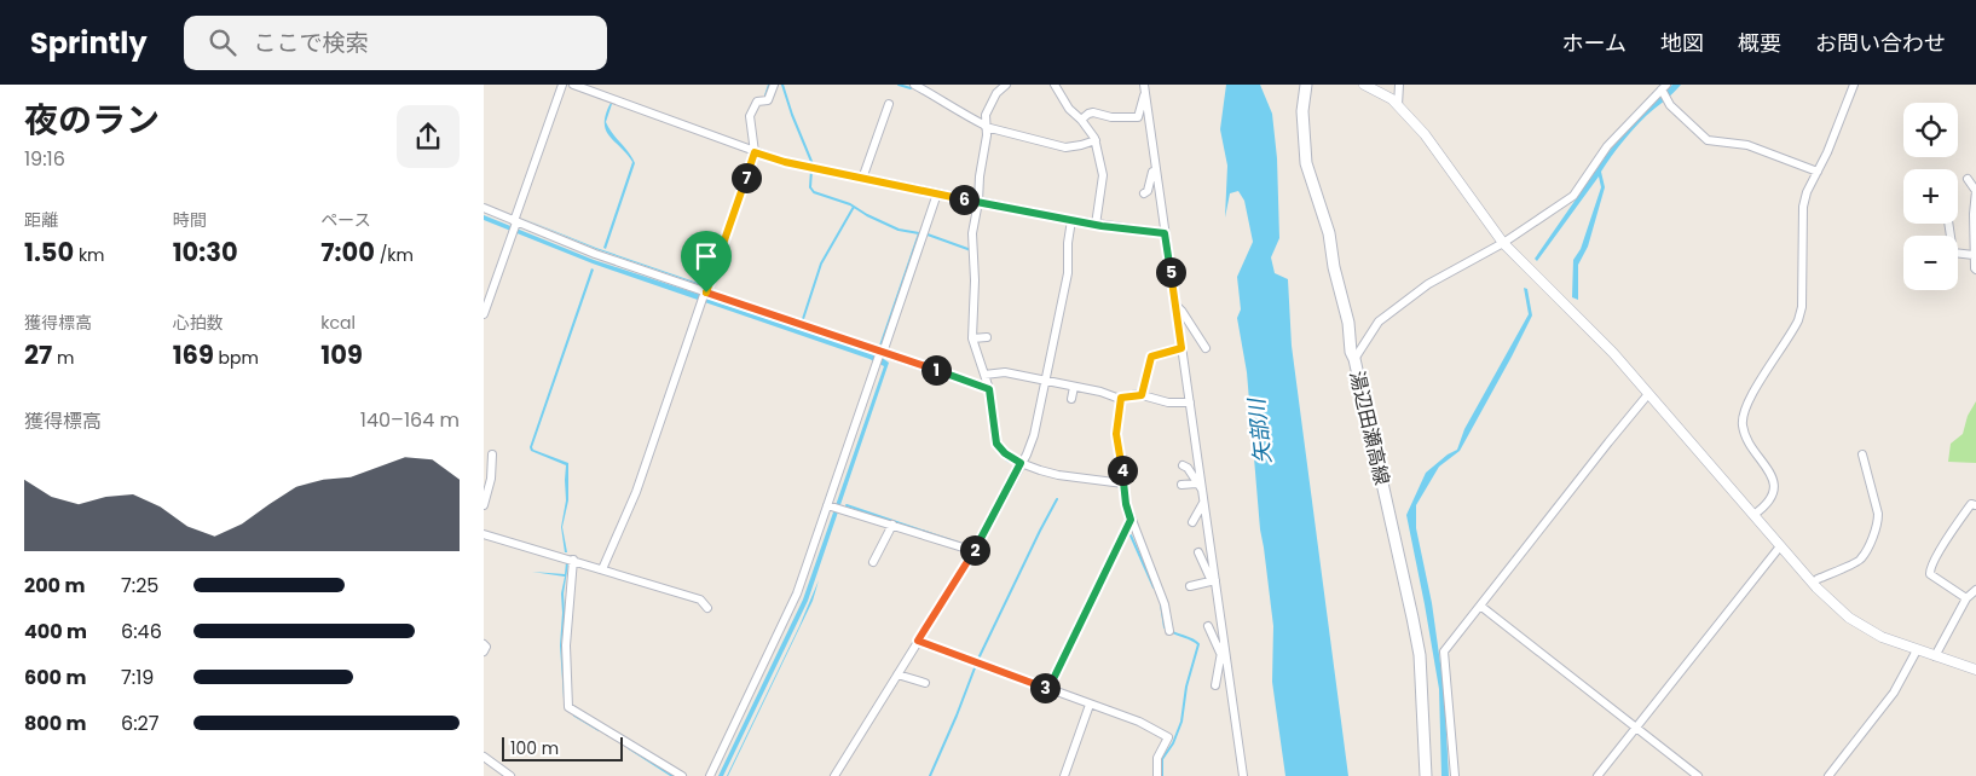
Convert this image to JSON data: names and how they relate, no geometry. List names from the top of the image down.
{
  "streets": {
    "main road": ["湯辺田瀬高線"]
  },
  "water": ["矢部川"],
  "scale_bar": "100 m",
  "page": {
    "header": "Sprintly",
    "search": "ここで検索",
    "nav": [
      "ホーム",
      "地図",
      "概要",
      "お問い合わせ"
    ],
    "heading": ["夜のラン", "19:16"],
    "map_buttons": ["+", "−"],
    "pins": [
      "7",
      "6",
      "5",
      "1",
      "4",
      "2",
      "3"
    ],
    "stats": [
      ["距離", "1.50 km"],
      ["時間", "10:30"],
      ["ペース", "7:00 /km"],
      ["獲得標高", "27 m"],
      ["心拍数", "169 bpm"],
      ["kcal", "109"]
    ],
    "chart": ["獲得標高", "140–164 m"],
    "list": [
      {
        "name": "200 m",
        "note": "7:25"
      },
      {
        "name": "400 m",
        "note": "6:46"
      },
      {
        "name": "600 m",
        "note": "7:19"
      },
      {
        "name": "800 m",
        "note": "6:27"
      }
    ],
    "scale": "100 m"
  }
}
